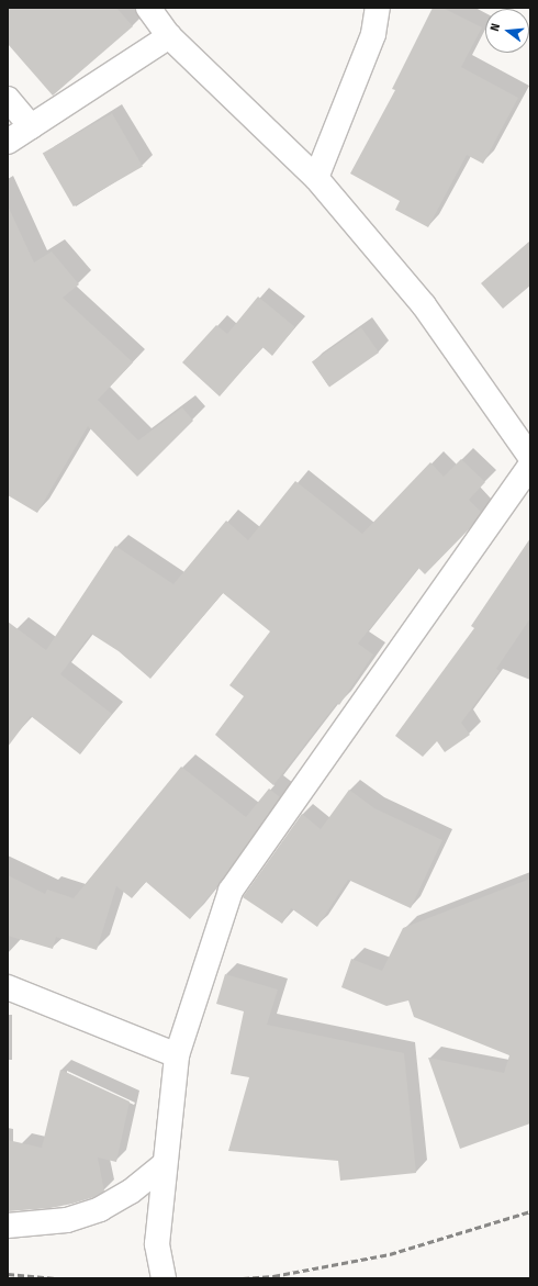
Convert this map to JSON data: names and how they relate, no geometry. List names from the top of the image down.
{
  "north": "left"
}
